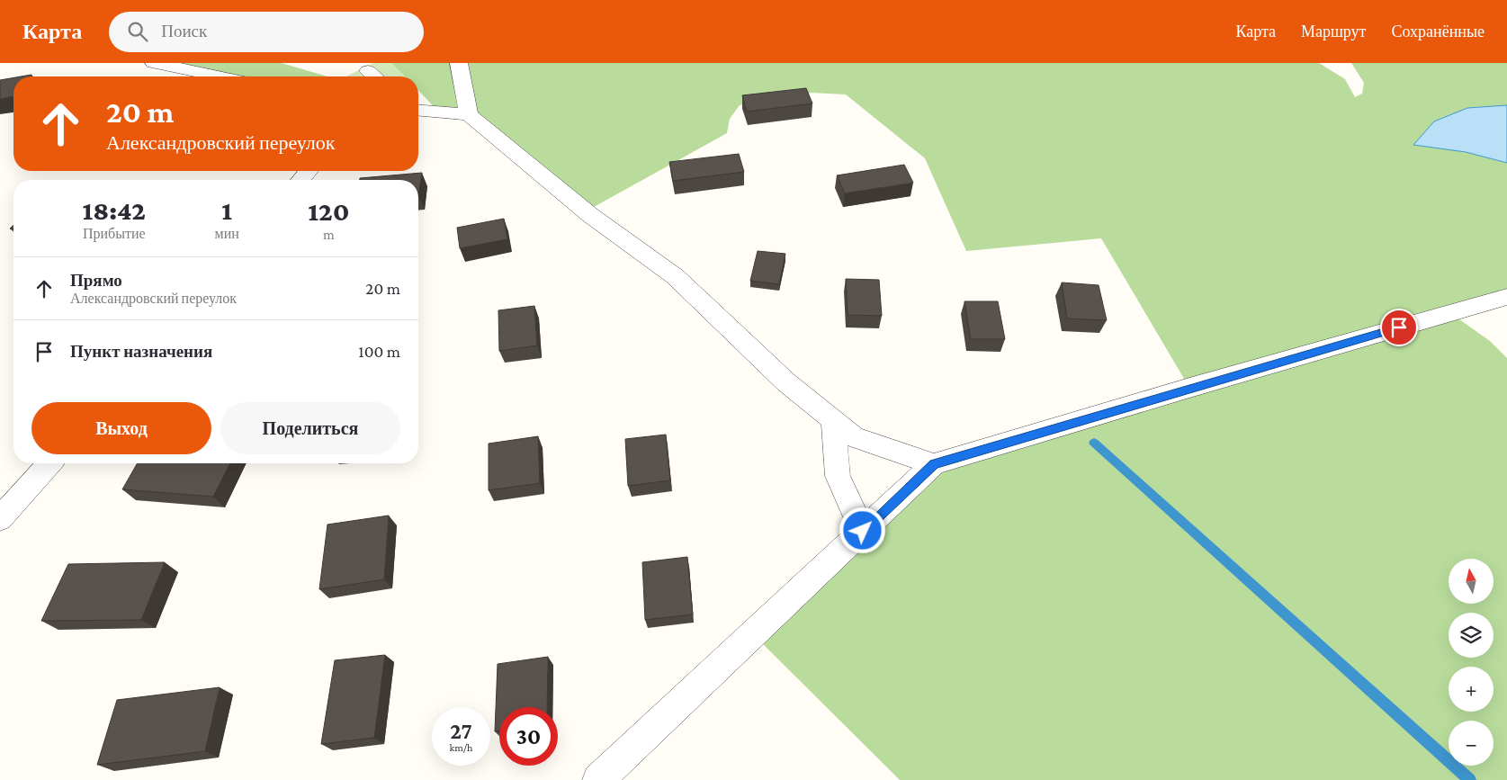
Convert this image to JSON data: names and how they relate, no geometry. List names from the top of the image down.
{
  "north": "top",
  "page": {
    "header": "Карта",
    "search": "Поиск",
    "nav": ["Карта", "Маршрут", "Сохранённые"],
    "turn": ["20 m", "Александровский переулок"],
    "eta": [
      "18:42",
      "Прибытие",
      "1",
      "мин",
      "120",
      "m"
    ],
    "list": [
      {
        "name": "Прямо",
        "note": "Александровский переулок",
        "value": "20 m"
      },
      {
        "name": "Пункт назначения",
        "value": "100 m"
      }
    ],
    "buttons": ["Выход", "Поделиться"],
    "map_buttons": ["+", "−"],
    "speed": "27 km/h",
    "limit": "30"
  }
}
